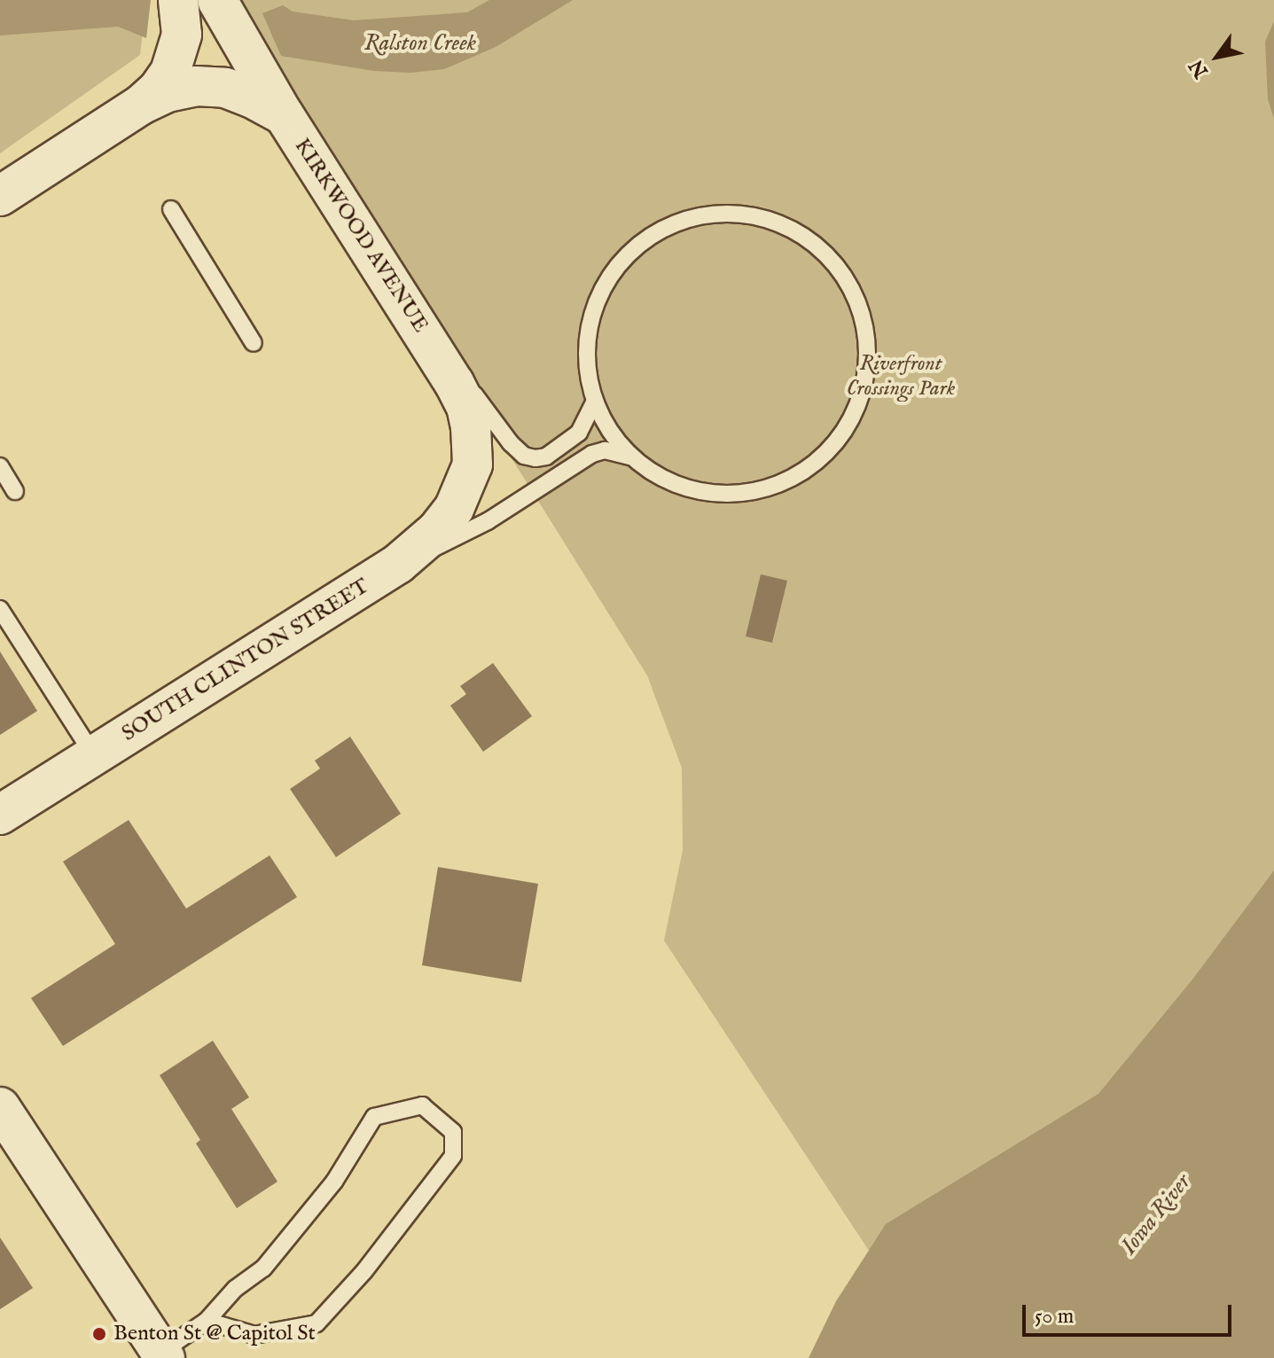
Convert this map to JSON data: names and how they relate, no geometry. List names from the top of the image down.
{
  "streets": {
    "street": ["KIRKWOOD AVENUE", "SOUTH CLINTON STREET"]
  },
  "crossings": [
    ["KIRKWOOD AVENUE", "SOUTH CLINTON STREET"]
  ],
  "water": ["Ralston Creek", "Iowa River"],
  "parks": ["Riverfront Crossings Park"],
  "places": ["Benton St @ Capitol St"],
  "scale_bar": "50 m",
  "north": "bottom left"
}
